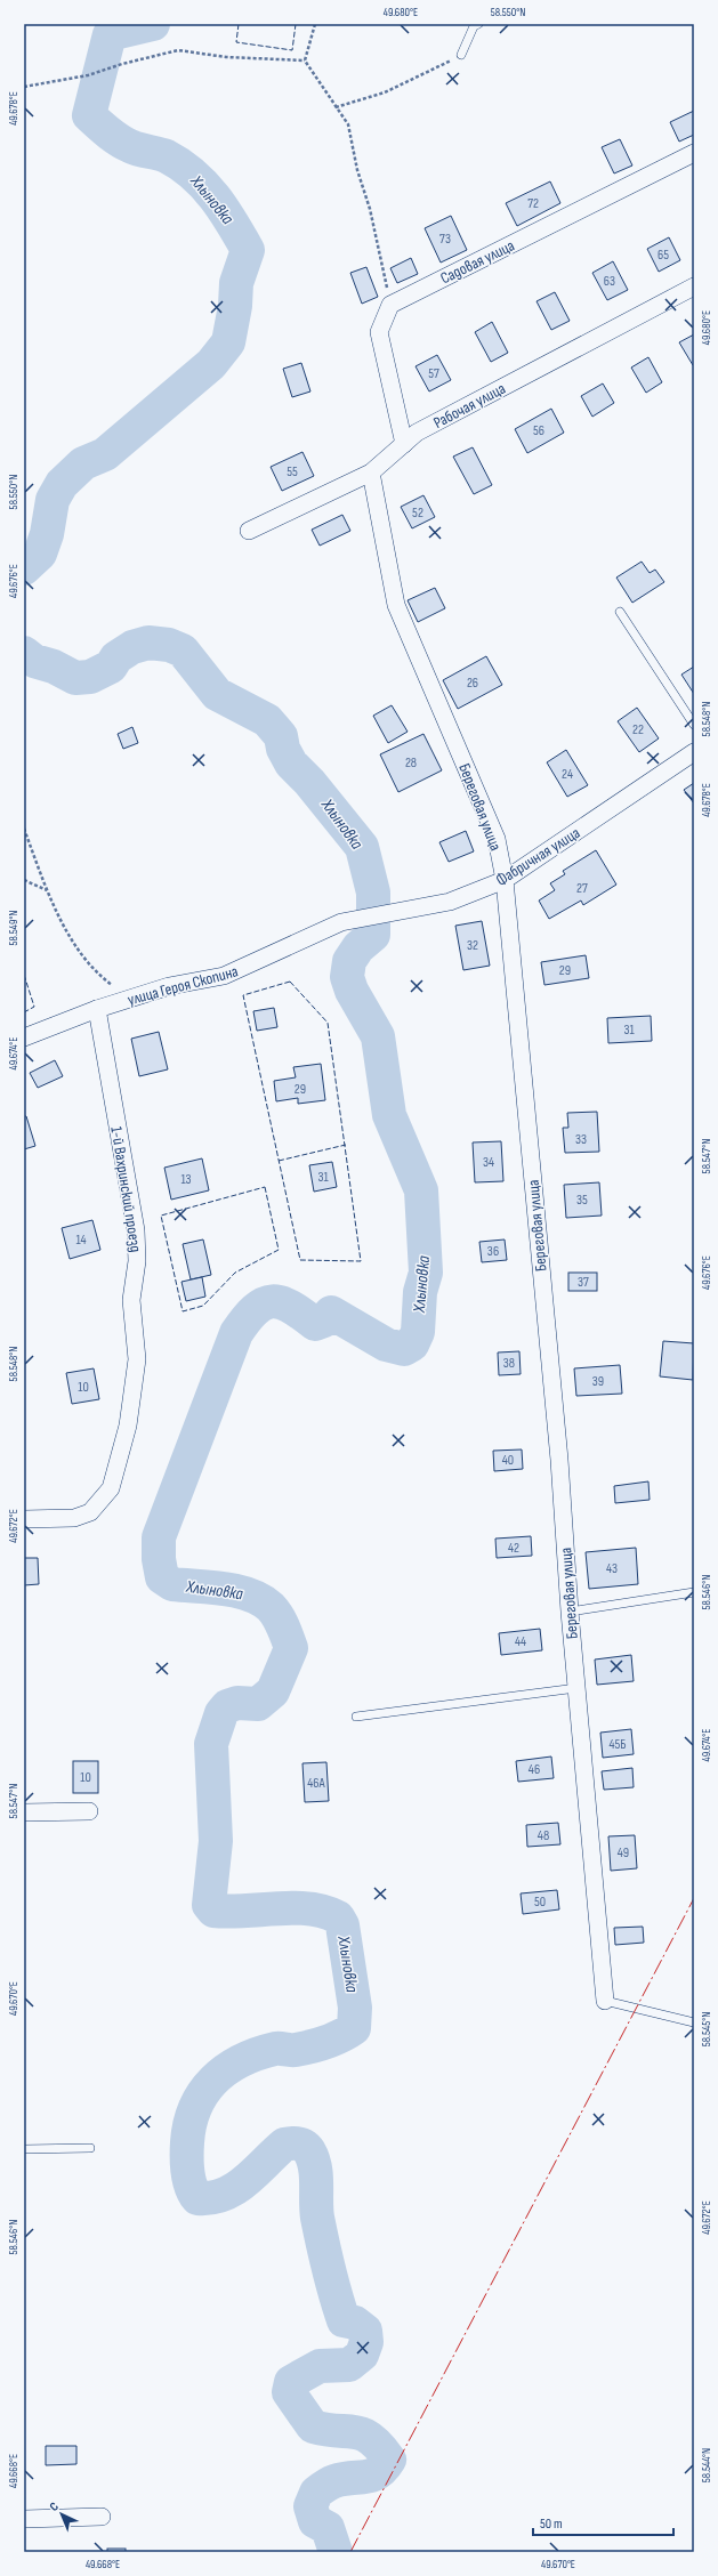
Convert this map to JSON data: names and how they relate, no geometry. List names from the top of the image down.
{
  "streets": {
    "street": [
      "Садовая улица",
      "Рабочая улица",
      "Береговая улица",
      "Фабричная улица",
      "улица Героя Скопина",
      "1-й Вахринский проезд"
    ]
  },
  "crossings": [
    ["Рабочая улица", "Береговая улица"],
    ["Береговая улица", "Фабричная улица"],
    ["Фабричная улица", "улица Героя Скопина"],
    ["улица Героя Скопина", "1-й Вахринский проезд"]
  ],
  "water": ["Хлыновка"],
  "house_numbers": [
    "72",
    "73",
    "65",
    "63",
    "57",
    "56",
    "55",
    "52",
    "26",
    "22",
    "28",
    "24",
    "27",
    "32",
    "29",
    "31",
    "29",
    "33",
    "34",
    "31",
    "13",
    "35",
    "14",
    "36",
    "37",
    "38",
    "39",
    "10",
    "40",
    "42",
    "43",
    "44",
    "45Б",
    "46",
    "10",
    "46А",
    "48",
    "49",
    "50"
  ],
  "scale_bar": "50 m",
  "north": "top left",
  "coordinates": [
    "49.680°E",
    "58.550°N",
    "49.678°E",
    "49.676°E",
    "58.548°N",
    "58.549°N",
    "49.674°E",
    "58.547°N",
    "49.672°E",
    "58.546°N",
    "49.670°E",
    "58.545°N",
    "58.544°N",
    "49.668°E"
  ]
}
